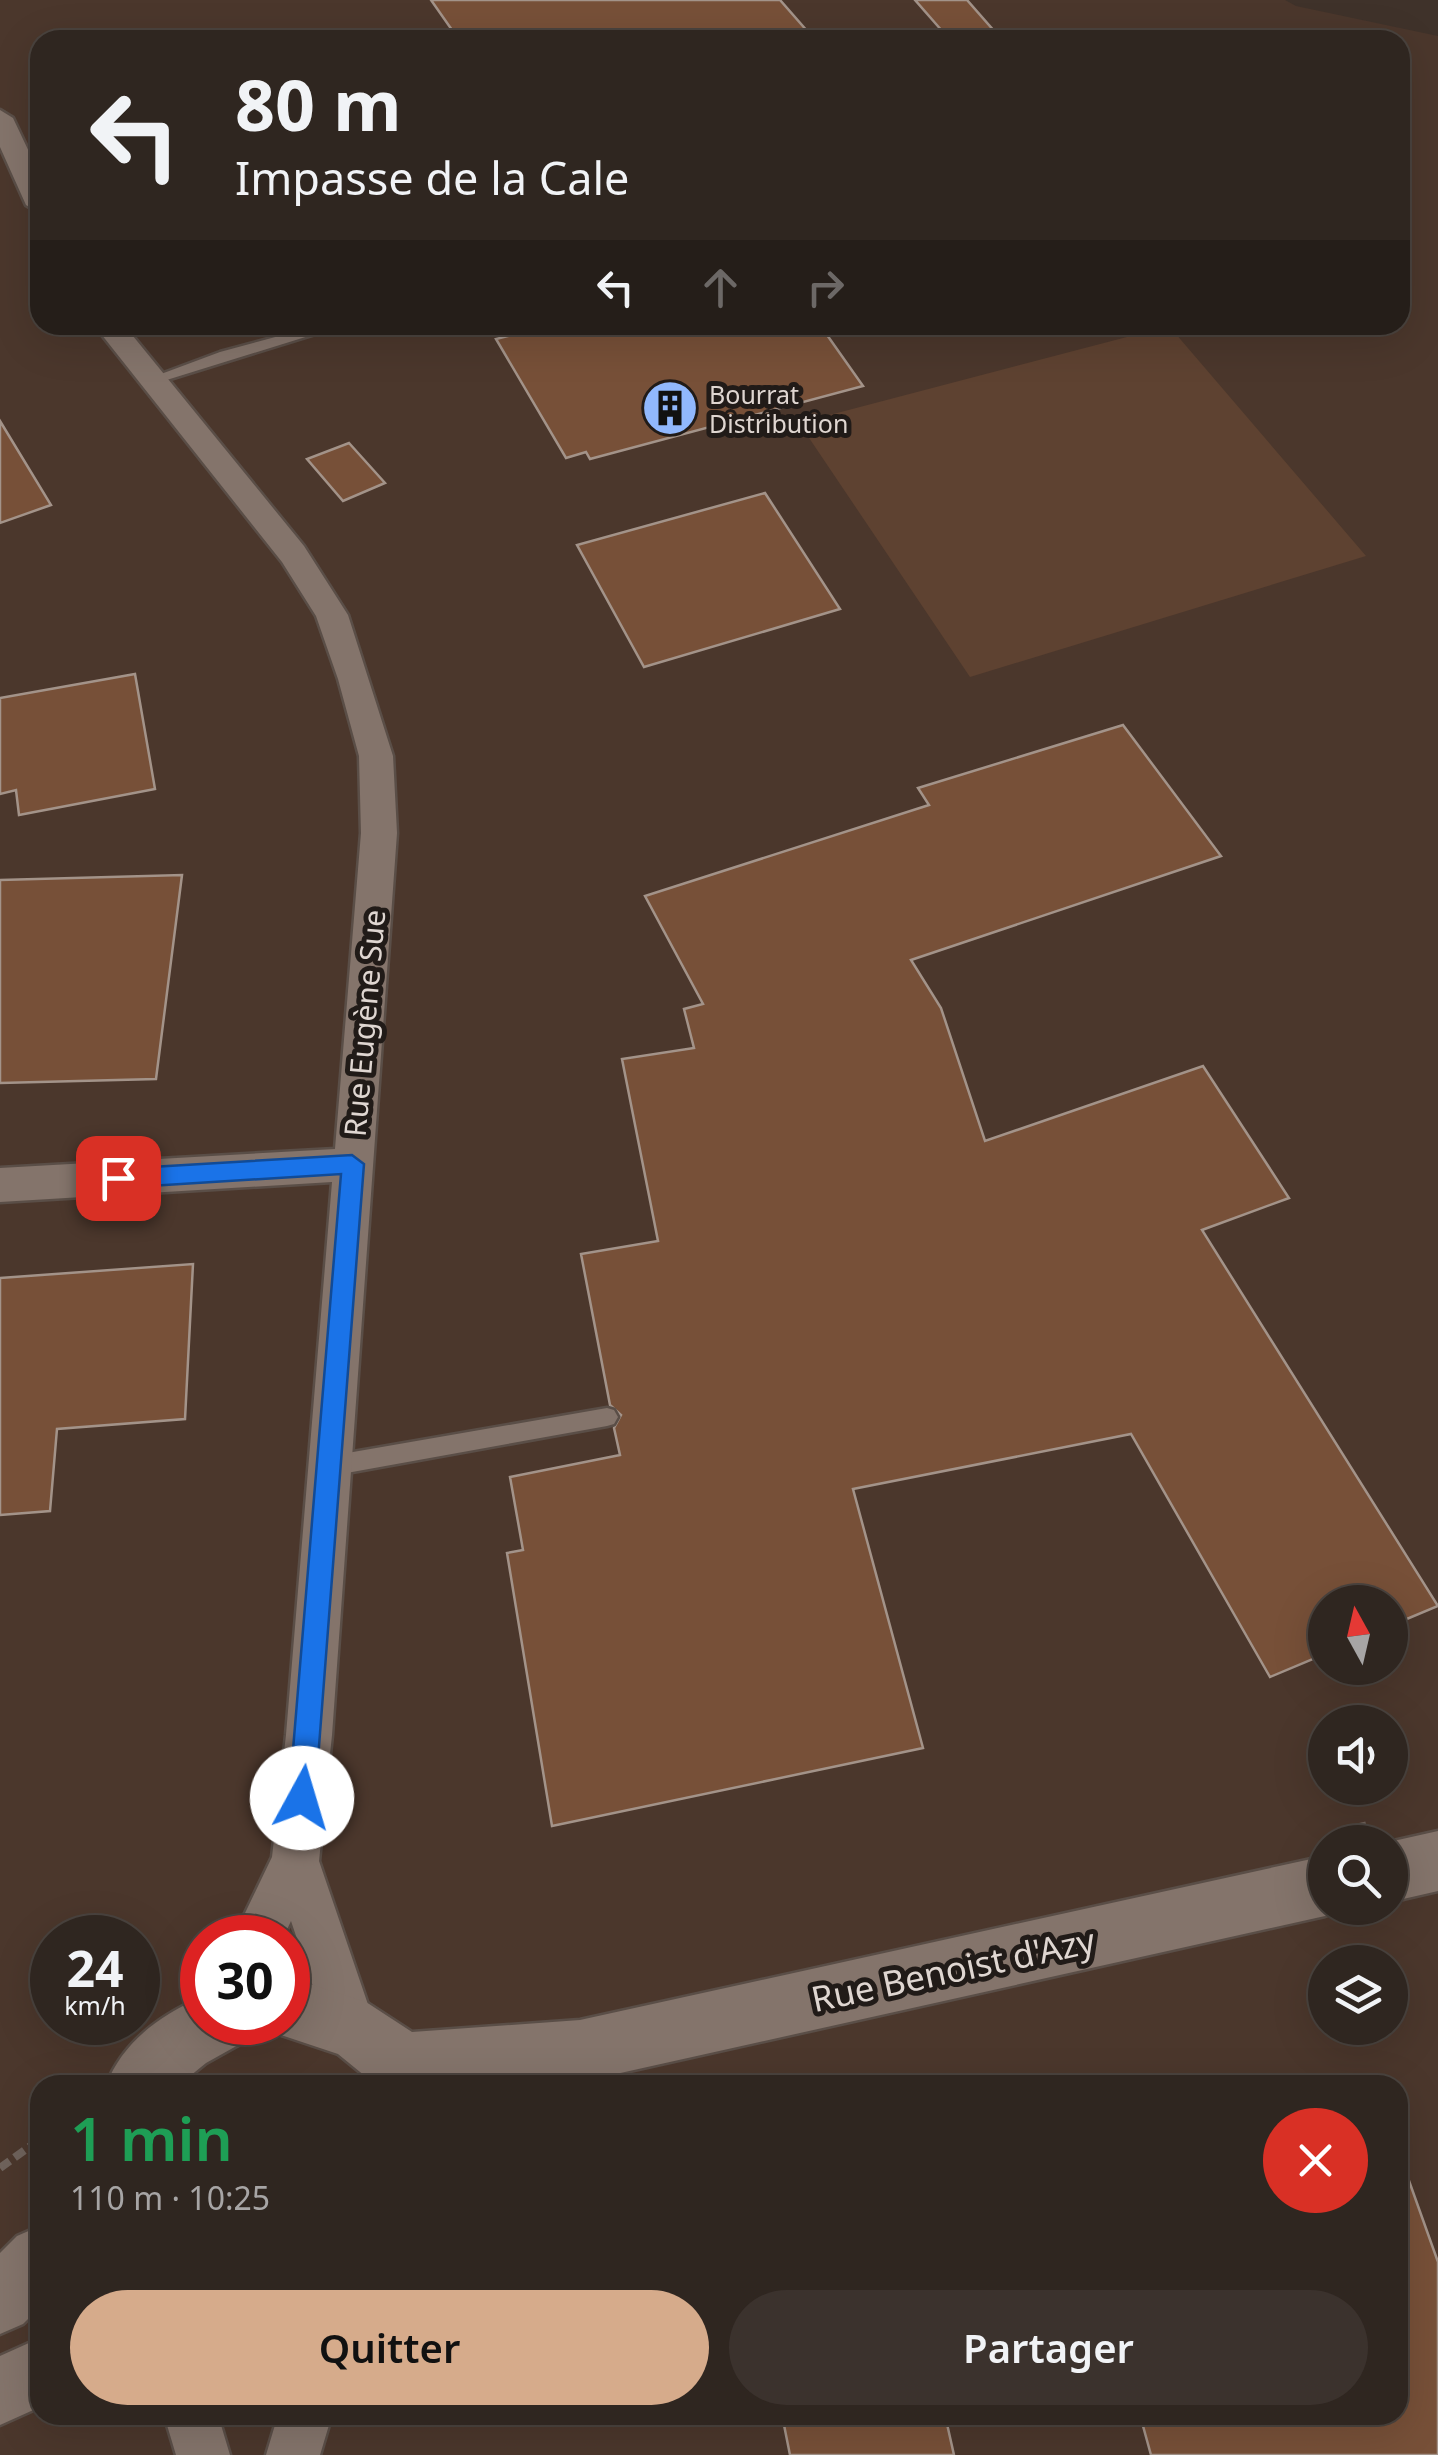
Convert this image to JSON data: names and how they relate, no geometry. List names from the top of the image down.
{
  "streets": {
    "street": ["Rue Eugène Sue", "Rue Benoist d'Azy"]
  },
  "places": {
    "building": ["Bourrat Distribution"]
  },
  "north": "top",
  "page": {
    "turn": ["80 m", "Impasse de la Cale"],
    "speed": "24 km/h",
    "limit": "30",
    "heading": ["1 min", "110 m · 10:25"],
    "buttons": ["Quitter", "Partager"]
  }
}
